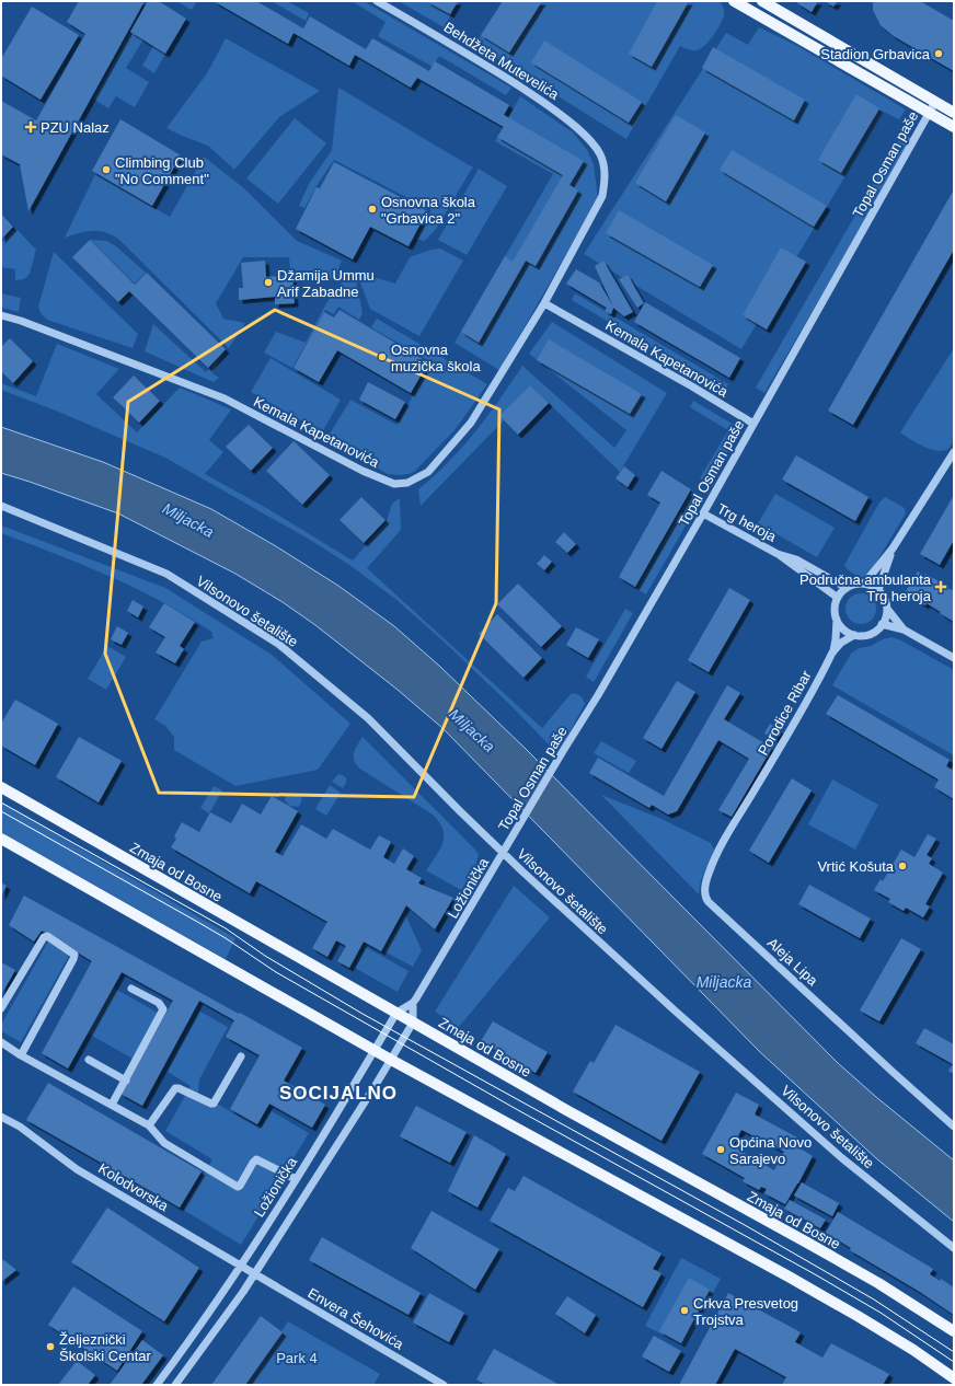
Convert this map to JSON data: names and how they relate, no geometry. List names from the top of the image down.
{
  "streets": {
    "main road": ["Zmaja od Bosne"],
    "street": [
      "Behdžeta Mutevelića",
      "Topal Osman paše",
      "Kemala Kapetanovića",
      "Trg heroja",
      "Vilsonovo šetalište",
      "Porodice Ribar",
      "Ložionička",
      "Aleja Lipa",
      "Kolodvorska",
      "Envera Šehovića"
    ]
  },
  "crossings": [
    ["Behdžeta Mutevelića", "Kemala Kapetanovića"],
    ["Topal Osman paše", "Kemala Kapetanovića"],
    ["Topal Osman paše", "Trg heroja"],
    ["Topal Osman paše", "Vilsonovo šetalište"],
    ["Topal Osman paše", "Ložionička"],
    ["Trg heroja", "Porodice Ribar"],
    ["Vilsonovo šetalište", "Ložionička"],
    ["Porodice Ribar", "Aleja Lipa"],
    ["Zmaja od Bosne", "Ložionička"],
    ["Ložionička", "Kolodvorska"],
    ["Kolodvorska", "Envera Šehovića"]
  ],
  "districts": ["SOCIJALNO"],
  "water": ["Miljacka"],
  "parks": ["Park 4"],
  "places": {
    "other": [
      "Stadion Grbavica",
      "Climbing Club \"No Comment\"",
      "Osnovna škola \"Grbavica 2\"",
      "Džamija Ummu Arif Zabadne",
      "Osnovna muzička škola",
      "Vrtić Košuta",
      "Općina Novo Sarajevo",
      "Crkva Presvetog Trojstva",
      "Željeznički Školski Centar"
    ],
    "health": ["PZU Nalaz", "Područna ambulanta Trg heroja"]
  }
}
